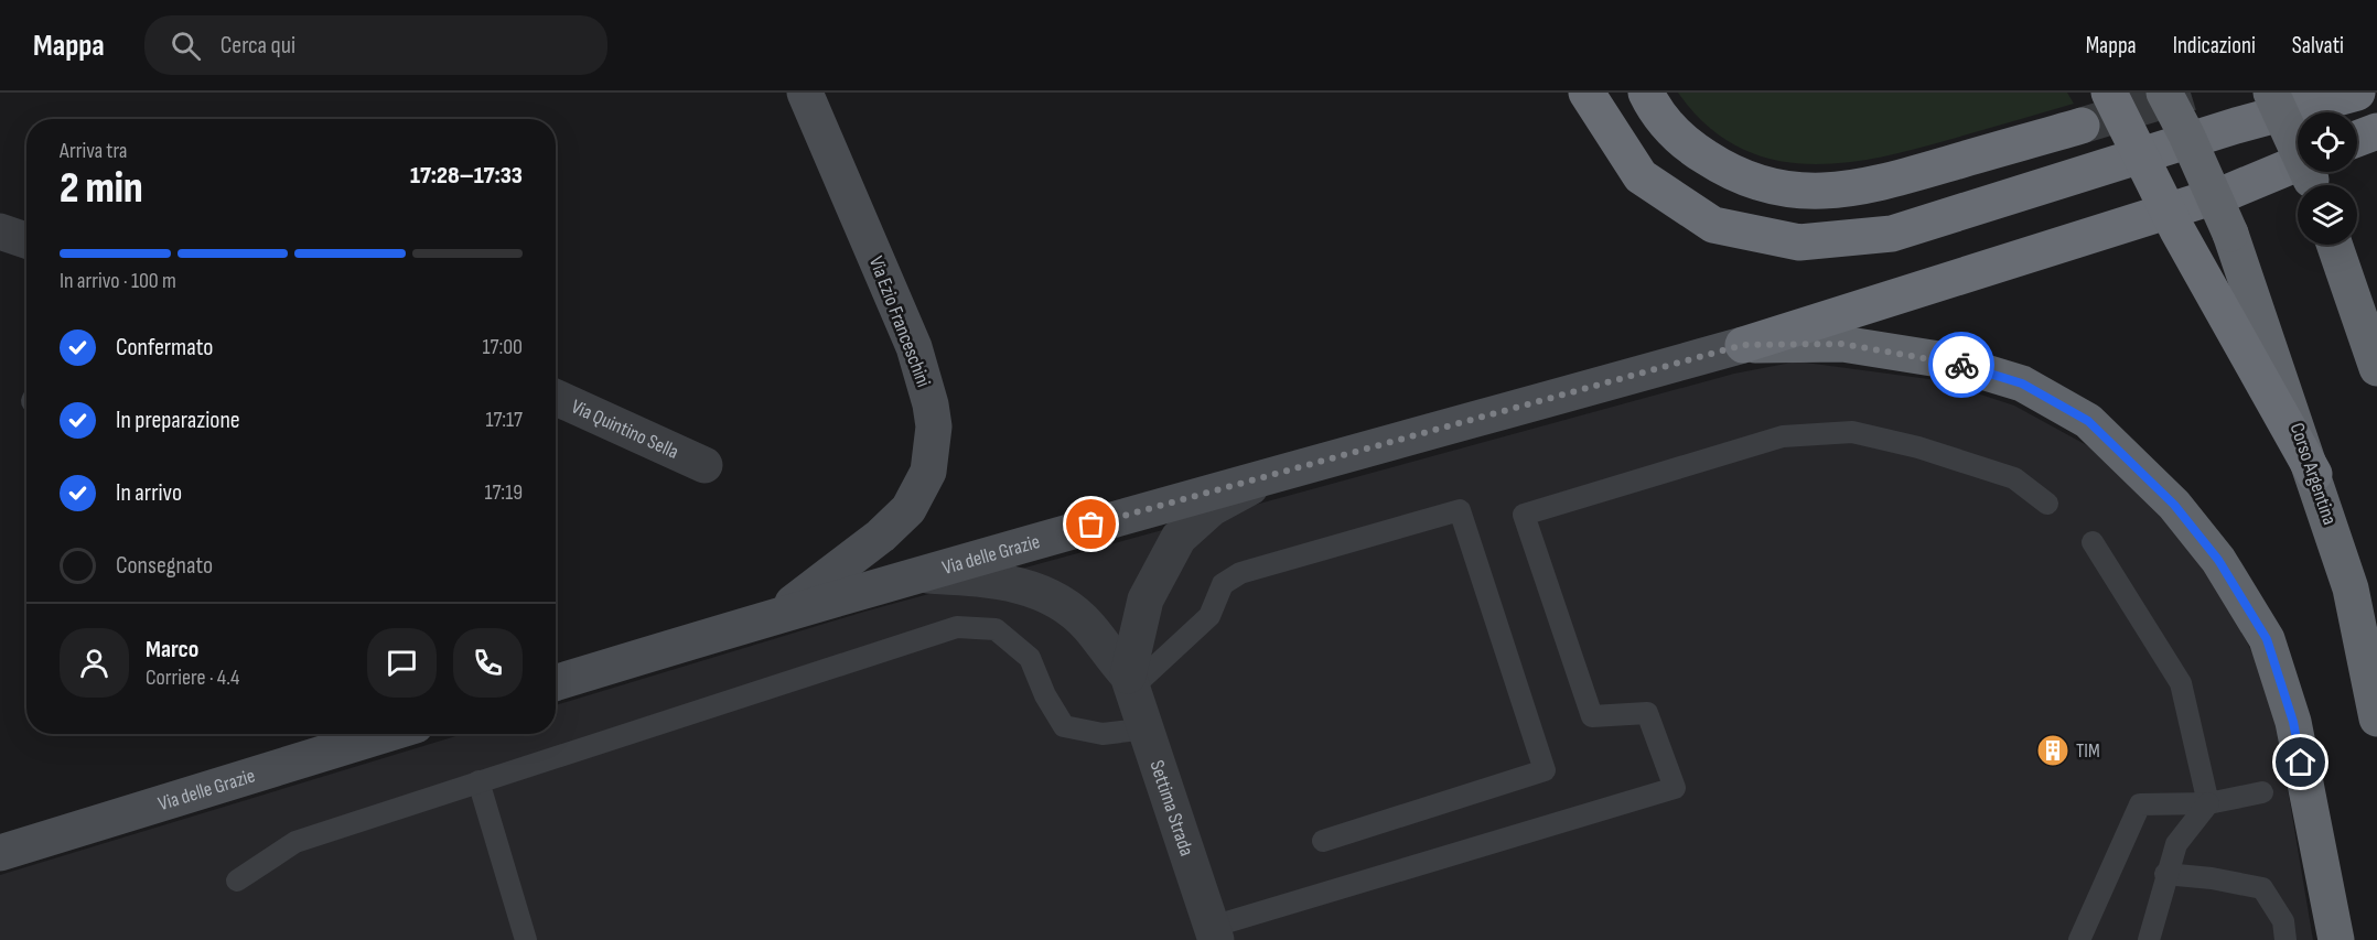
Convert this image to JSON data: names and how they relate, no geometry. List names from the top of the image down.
{
  "streets": {
    "highway": ["Corso Argentina"],
    "main road": ["Via Ezio Franceschini", "Via delle Grazie"],
    "street": ["Via Quintino Sella", "Settima Strada"]
  },
  "crossings": [
    ["Via Ezio Franceschini", "Via delle Grazie"],
    ["Via delle Grazie", "Settima Strada"]
  ],
  "places": {
    "building": ["TIM"]
  },
  "page": {
    "header": "Mappa",
    "search": "Cerca qui",
    "nav": ["Mappa", "Indicazioni", "Salvati"],
    "heading": ["2 min", "Arriva tra", "17:28–17:33"],
    "panel": ["Marco", "Corriere · 4.4"],
    "bar": "In arrivo · 100 m",
    "list": [
      ["Confermato", "17:00"],
      ["In preparazione", "17:17"],
      ["In arrivo", "17:19"],
      "Consegnato"
    ]
  }
}
